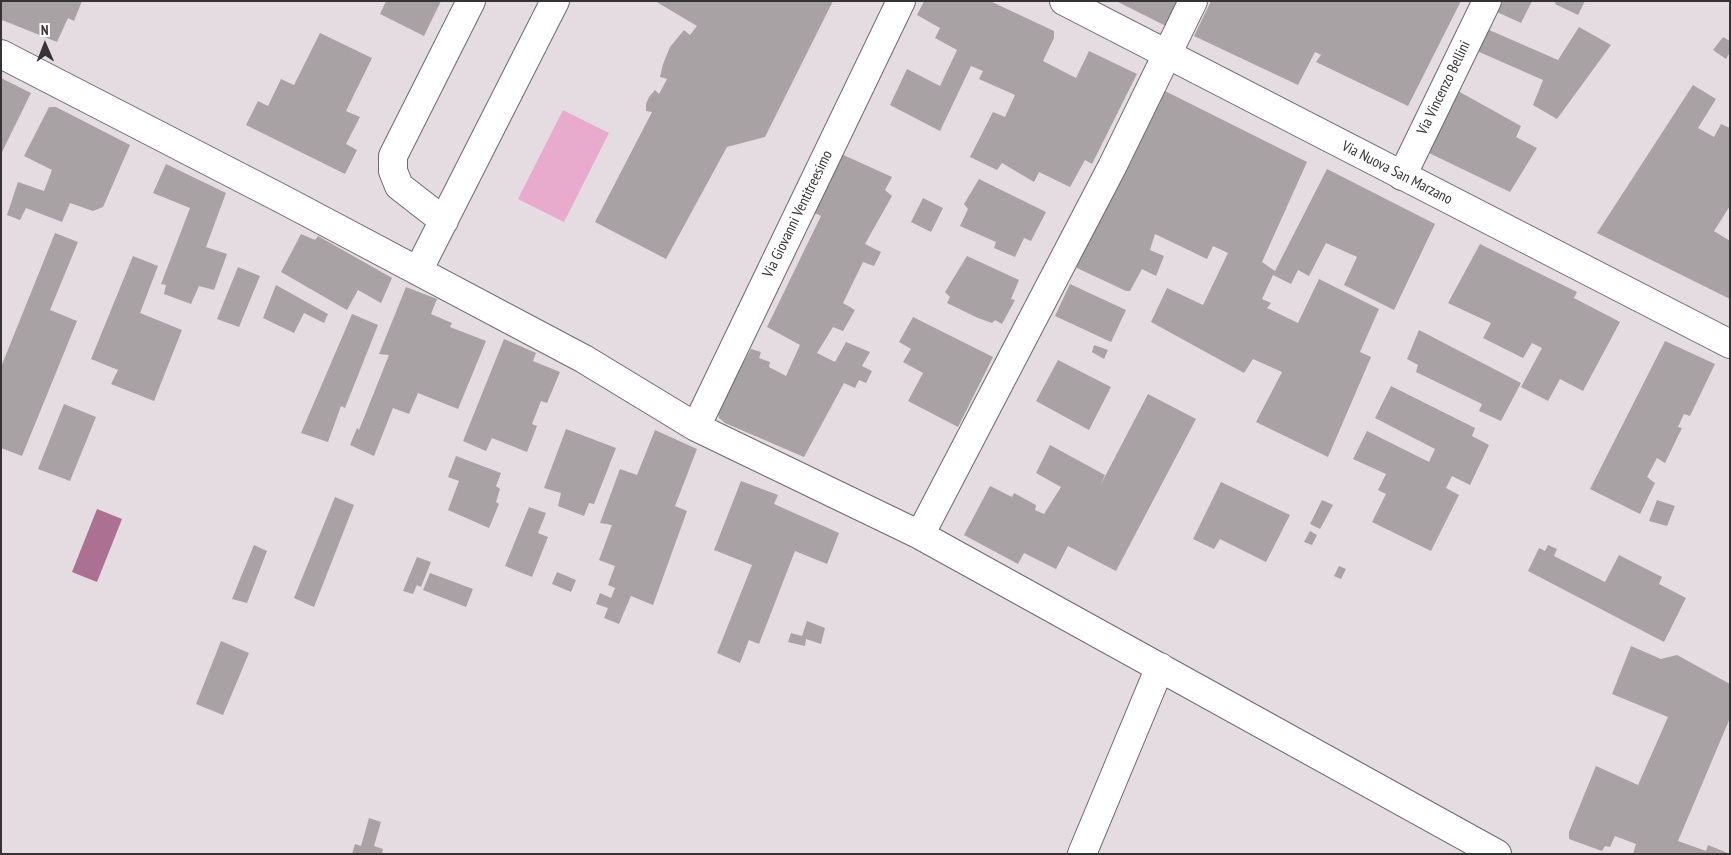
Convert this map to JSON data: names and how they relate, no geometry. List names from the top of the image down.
{
  "streets": {
    "street": ["Via Vincenzo Bellini", "Via Nuova San Marzano", "Via Giovanni Ventitreesimo"]
  },
  "crossings": [
    ["Via Vincenzo Bellini", "Via Nuova San Marzano"]
  ],
  "north": "top"
}
